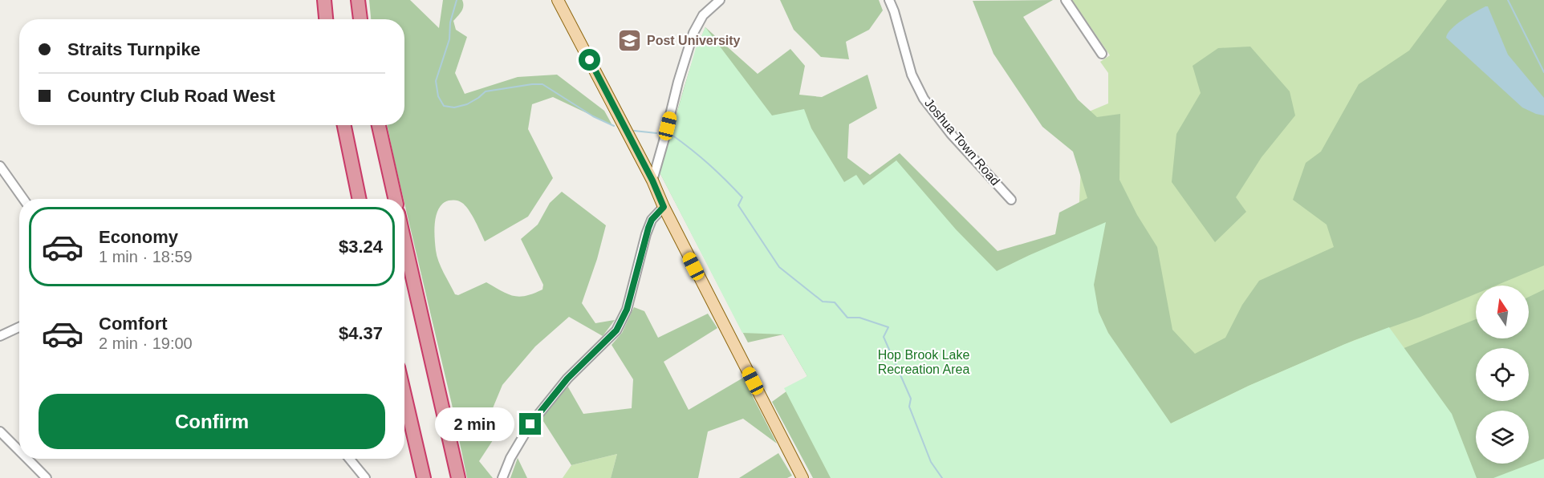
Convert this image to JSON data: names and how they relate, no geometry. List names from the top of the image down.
{
  "streets": {
    "street": ["Joshua Town Road"]
  },
  "parks": ["Hop Brook Lake Recreation Area"],
  "places": {
    "school or university": ["Post University"]
  },
  "north": "top",
  "page": {
    "banner": ["Straits Turnpike", "Country Club Road West"],
    "list": [
      {
        "name": "Economy",
        "note": "1 min · 18:59",
        "value": "$3.24"
      },
      {
        "name": "Comfort",
        "note": "2 min · 19:00",
        "value": "$4.37"
      }
    ],
    "buttons": "Confirm",
    "bubble": "2 min"
  }
}
